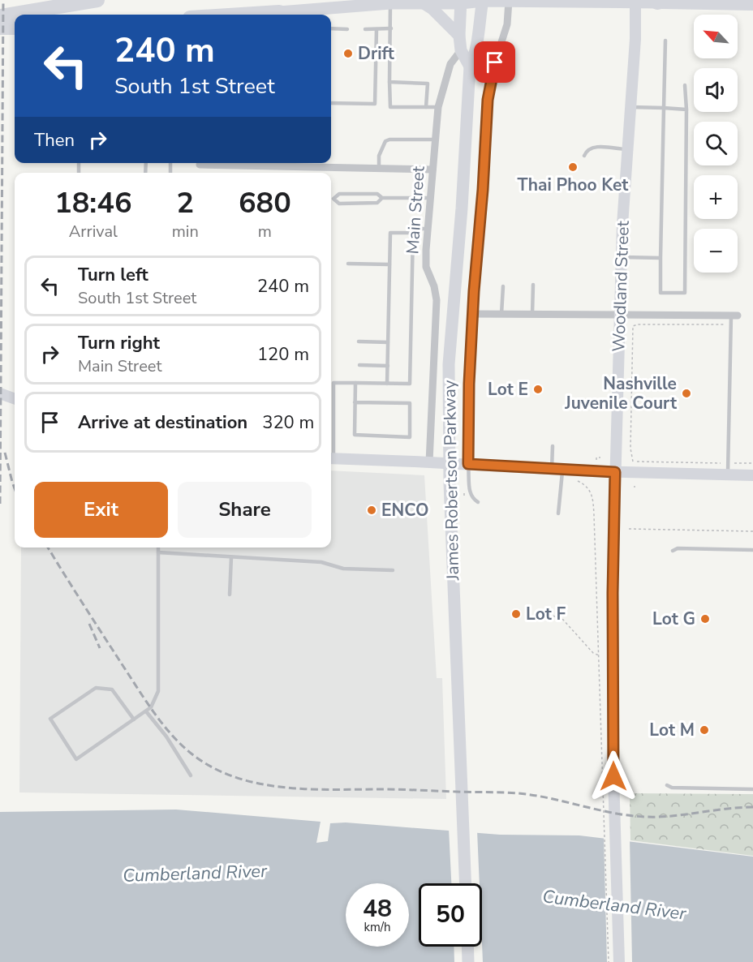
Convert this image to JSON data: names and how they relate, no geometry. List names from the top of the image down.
{
  "streets": {
    "main road": ["Woodland Street", "James Robertson Parkway"],
    "street": ["Main Street"]
  },
  "water": ["Cumberland River"],
  "places": [
    "Drift",
    "Thai Phoo Ket",
    "Lot E",
    "Nashville Juvenile Court",
    "ENCO",
    "Lot F",
    "Lot G",
    "Lot M"
  ],
  "north": "top left",
  "page": {
    "map_buttons": ["+", "−"],
    "turn": ["240 m", "South 1st Street"],
    "then": "Then",
    "eta": [
      "18:46",
      "Arrival",
      "2",
      "min",
      "680",
      "m"
    ],
    "list": [
      {
        "name": "Turn left",
        "note": "South 1st Street",
        "value": "240 m"
      },
      {
        "name": "Turn right",
        "note": "Main Street",
        "value": "120 m"
      },
      {
        "name": "Arrive at destination",
        "value": "320 m"
      }
    ],
    "buttons": ["Exit", "Share"],
    "speed": "48 km/h",
    "limit": "50"
  }
}
